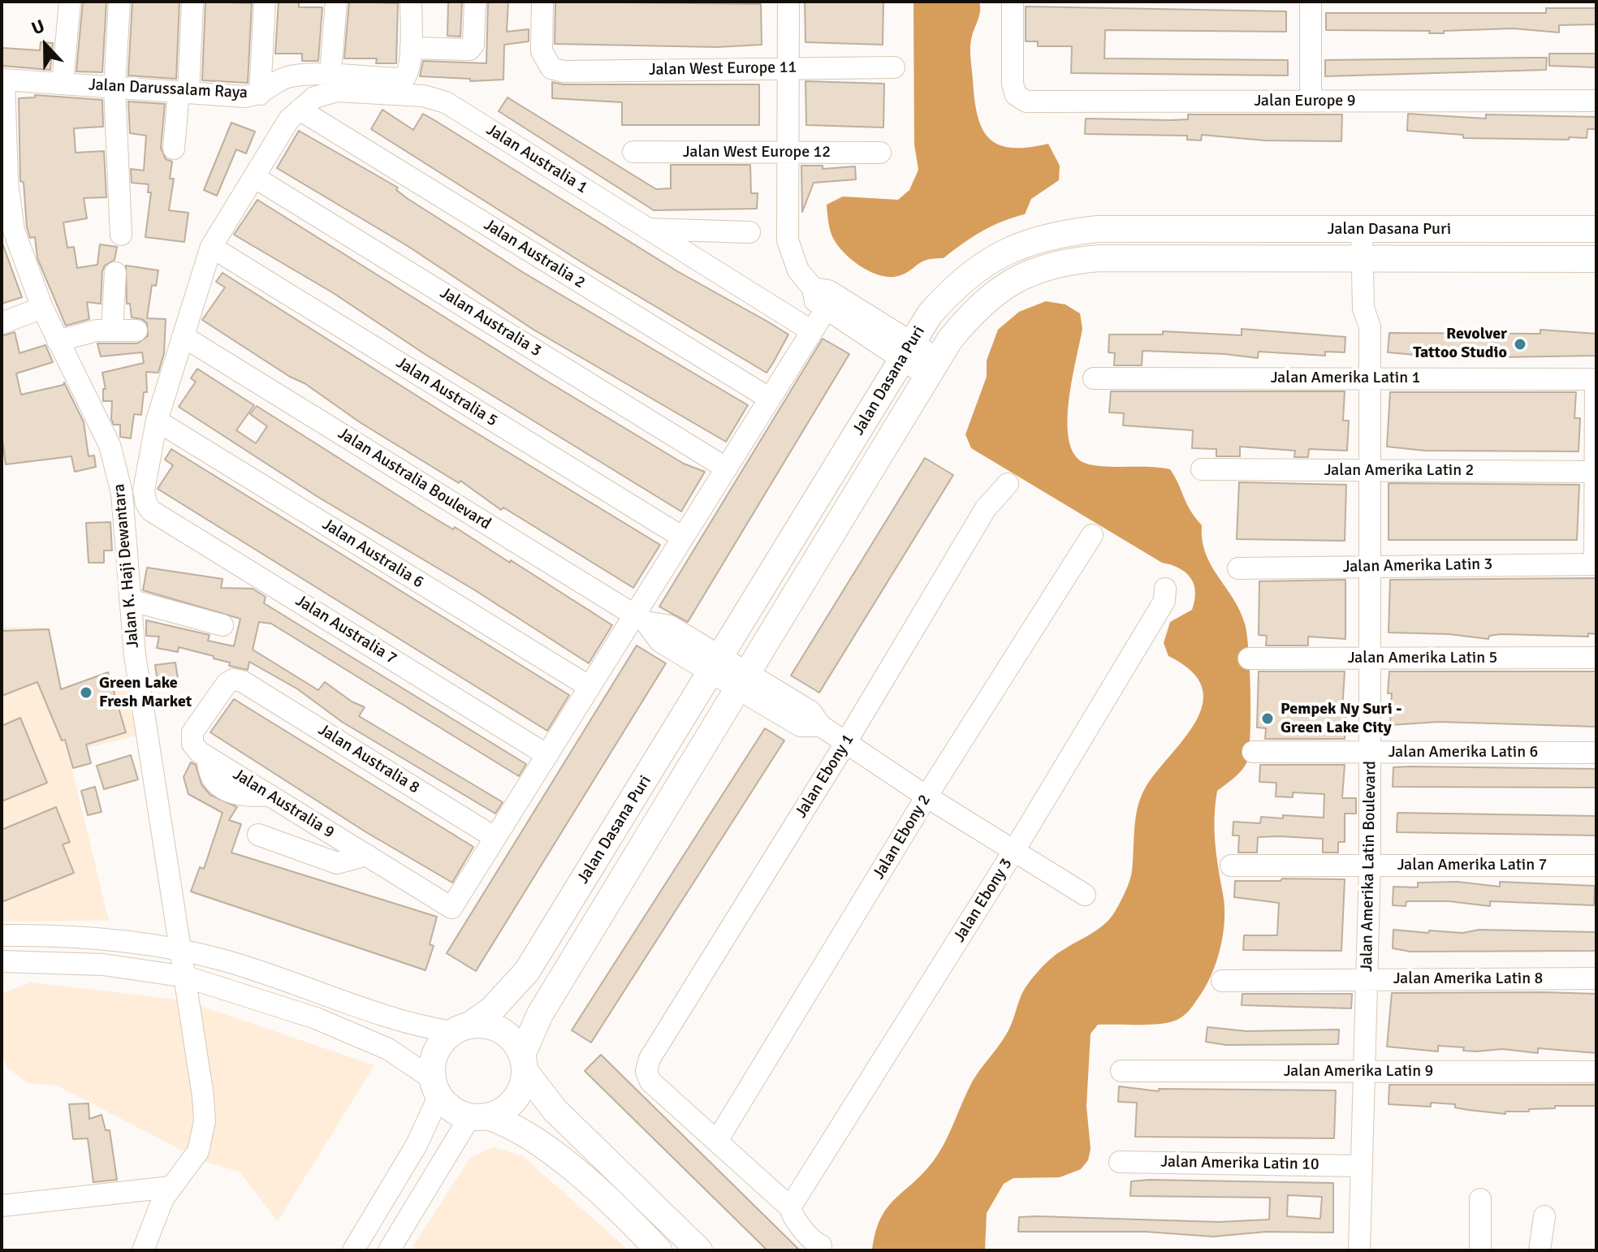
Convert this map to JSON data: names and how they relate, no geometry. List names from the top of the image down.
{
  "streets": {
    "main road": ["Jalan Dasana Puri"],
    "street": [
      "Jalan West Europe 11",
      "Jalan Darussalam Raya",
      "Jalan Europe 9",
      "Jalan West Europe 12",
      "Jalan Australia 1",
      "Jalan Australia 2",
      "Jalan Australia 3",
      "Jalan Amerika Latin 1",
      "Jalan Australia 5",
      "Jalan Amerika Latin 2",
      "Jalan Australia Boulevard",
      "Jalan Australia 6",
      "Jalan K. Haji Dewantara",
      "Jalan Amerika Latin 3",
      "Jalan Australia 7",
      "Jalan Amerika Latin 5",
      "Jalan Amerika Latin 6",
      "Jalan Australia 8",
      "Jalan Ebony 1",
      "Jalan Australia 9",
      "Jalan Ebony 2",
      "Jalan Amerika Latin 7",
      "Jalan Amerika Latin Boulevard",
      "Jalan Ebony 3",
      "Jalan Amerika Latin 8",
      "Jalan Amerika Latin 9",
      "Jalan Amerika Latin 10"
    ]
  },
  "crossings": [
    ["Jalan Darussalam Raya", "Jalan K. Haji Dewantara"],
    ["Jalan Australia 1", "Jalan Australia 2"],
    ["Jalan Dasana Puri", "Jalan Australia Boulevard"],
    ["Jalan Dasana Puri", "Jalan Amerika Latin Boulevard"],
    ["Jalan Amerika Latin 1", "Jalan Amerika Latin Boulevard"],
    ["Jalan Amerika Latin 2", "Jalan Amerika Latin Boulevard"],
    ["Jalan Australia Boulevard", "Jalan Ebony 1"],
    ["Jalan Australia Boulevard", "Jalan Ebony 2"],
    ["Jalan Australia Boulevard", "Jalan Ebony 3"],
    ["Jalan Australia 6", "Jalan Australia 7"],
    ["Jalan Amerika Latin 3", "Jalan Amerika Latin Boulevard"],
    ["Jalan Amerika Latin 5", "Jalan Amerika Latin Boulevard"],
    ["Jalan Amerika Latin 6", "Jalan Amerika Latin Boulevard"],
    ["Jalan Australia 8", "Jalan Australia 9"],
    ["Jalan Ebony 1", "Jalan Ebony 2"],
    ["Jalan Amerika Latin 7", "Jalan Amerika Latin Boulevard"],
    ["Jalan Amerika Latin Boulevard", "Jalan Amerika Latin 8"],
    ["Jalan Amerika Latin Boulevard", "Jalan Amerika Latin 9"],
    ["Jalan Amerika Latin Boulevard", "Jalan Amerika Latin 10"]
  ],
  "places": ["Revolver Tattoo Studio", "Green Lake Fresh Market", "Pempek Ny Suri - Green Lake City"],
  "north": "top"
}
